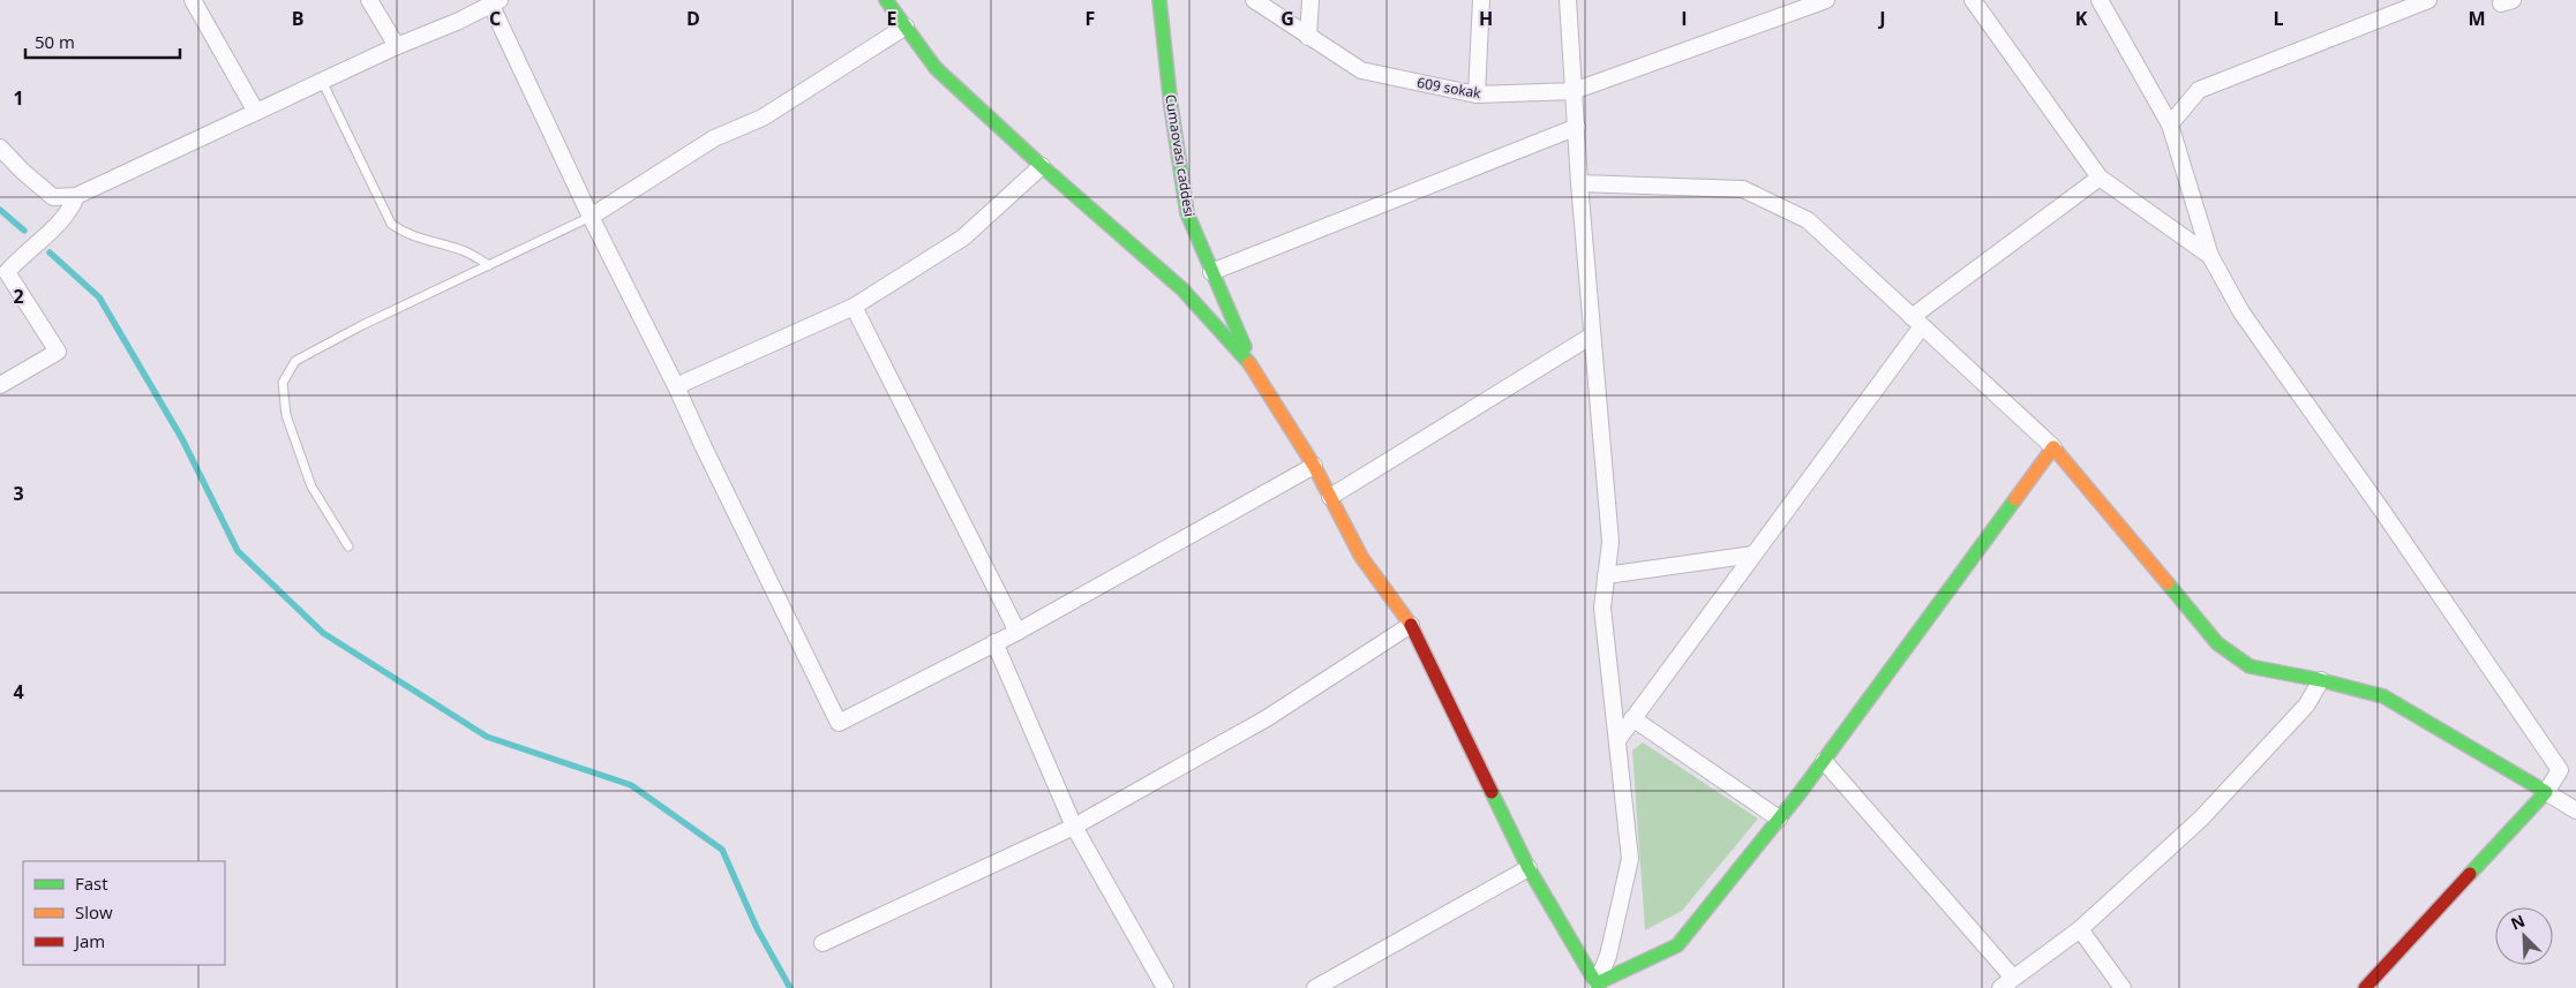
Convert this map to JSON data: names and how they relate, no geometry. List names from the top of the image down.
{
  "streets": {
    "main road": ["Cumaovası caddesi"],
    "street": ["609 sokak"]
  },
  "legend": ["Fast", "Slow", "Jam"],
  "scale_bar": "50 m",
  "north": "top left",
  "grid": {
    "columns": [
      "B",
      "C",
      "D",
      "E",
      "F",
      "G",
      "H",
      "I",
      "J",
      "K",
      "L",
      "M"
    ],
    "rows": [
      "1",
      "2",
      "3",
      "4"
    ]
  }
}
